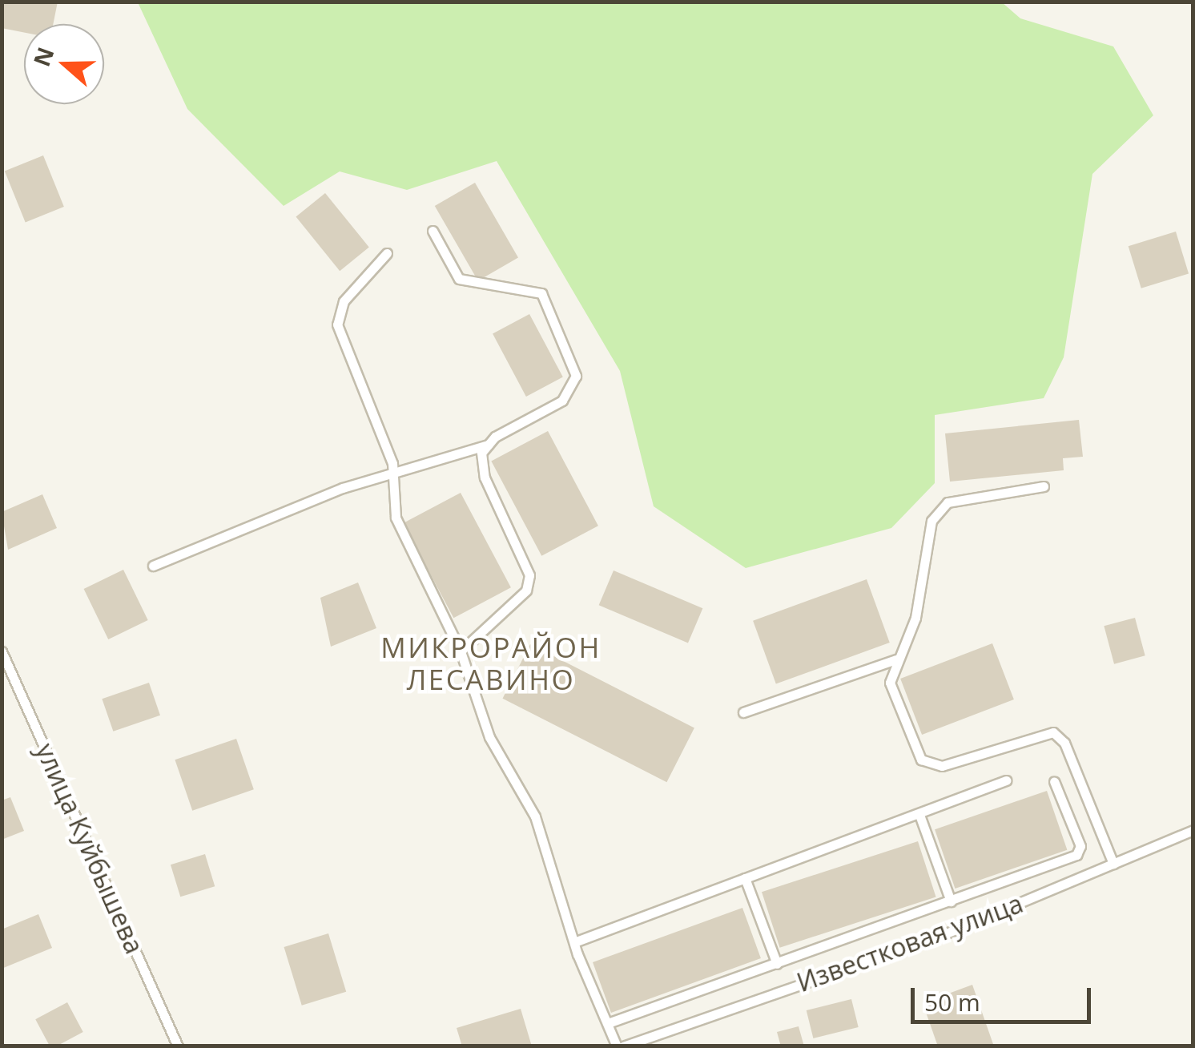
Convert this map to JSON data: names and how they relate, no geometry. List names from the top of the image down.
{
  "streets": {
    "lane": ["улица Куйбышева", "Известковая улица"]
  },
  "districts": ["МИКРОРАЙОН ЛЕСАВИНО"],
  "scale_bar": "50 m",
  "north": "left"
}
